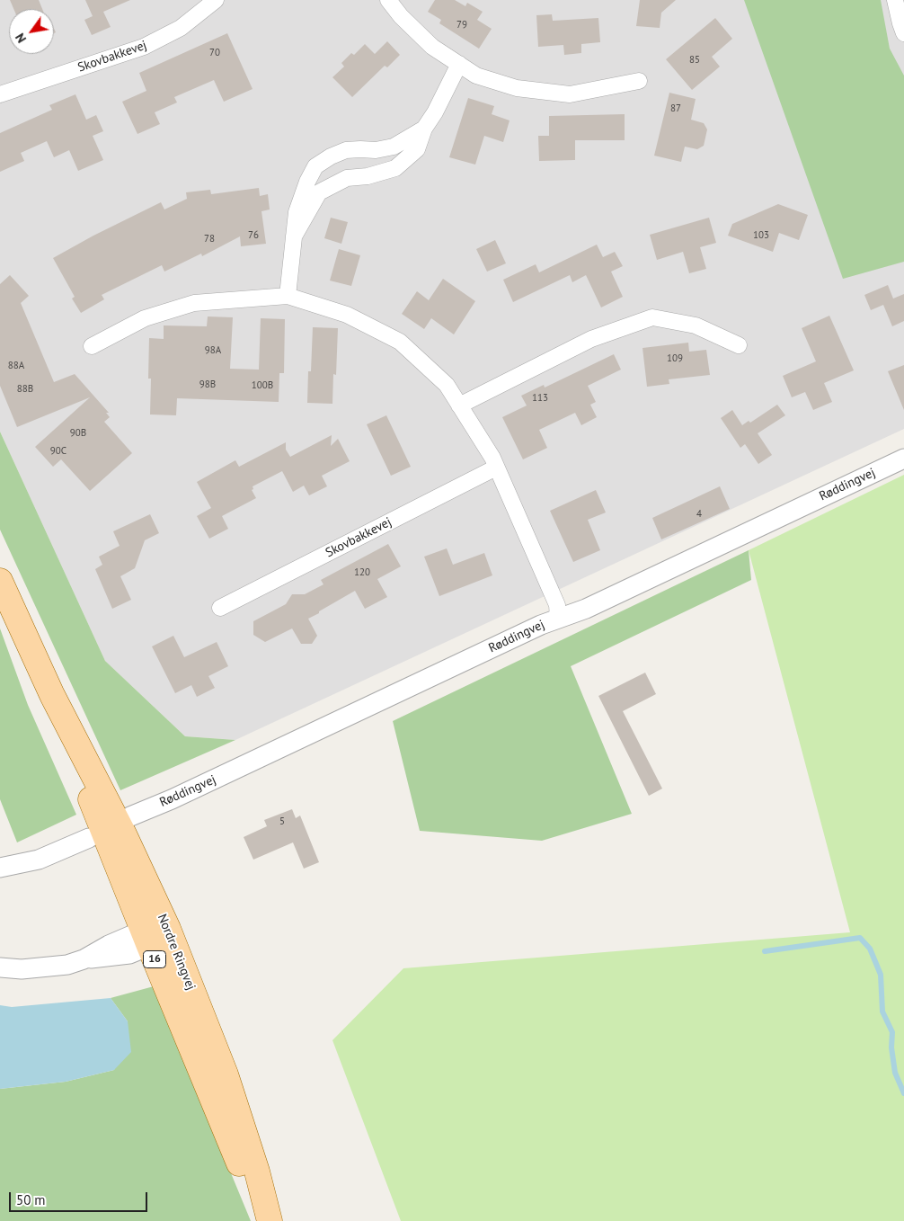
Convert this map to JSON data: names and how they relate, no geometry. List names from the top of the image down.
{
  "streets": {
    "main road": ["Nordre Ringvej", "16"],
    "street": ["Skovbakkevej", "Røddingvej"]
  },
  "house_numbers": [
    "79",
    "70",
    "85",
    "87",
    "76",
    "103",
    "78",
    "98A",
    "109",
    "88A",
    "98B",
    "100B",
    "88B",
    "113",
    "90B",
    "90C",
    "4",
    "120",
    "5"
  ],
  "scale_bar": "50 m",
  "north": "bottom left"
}
